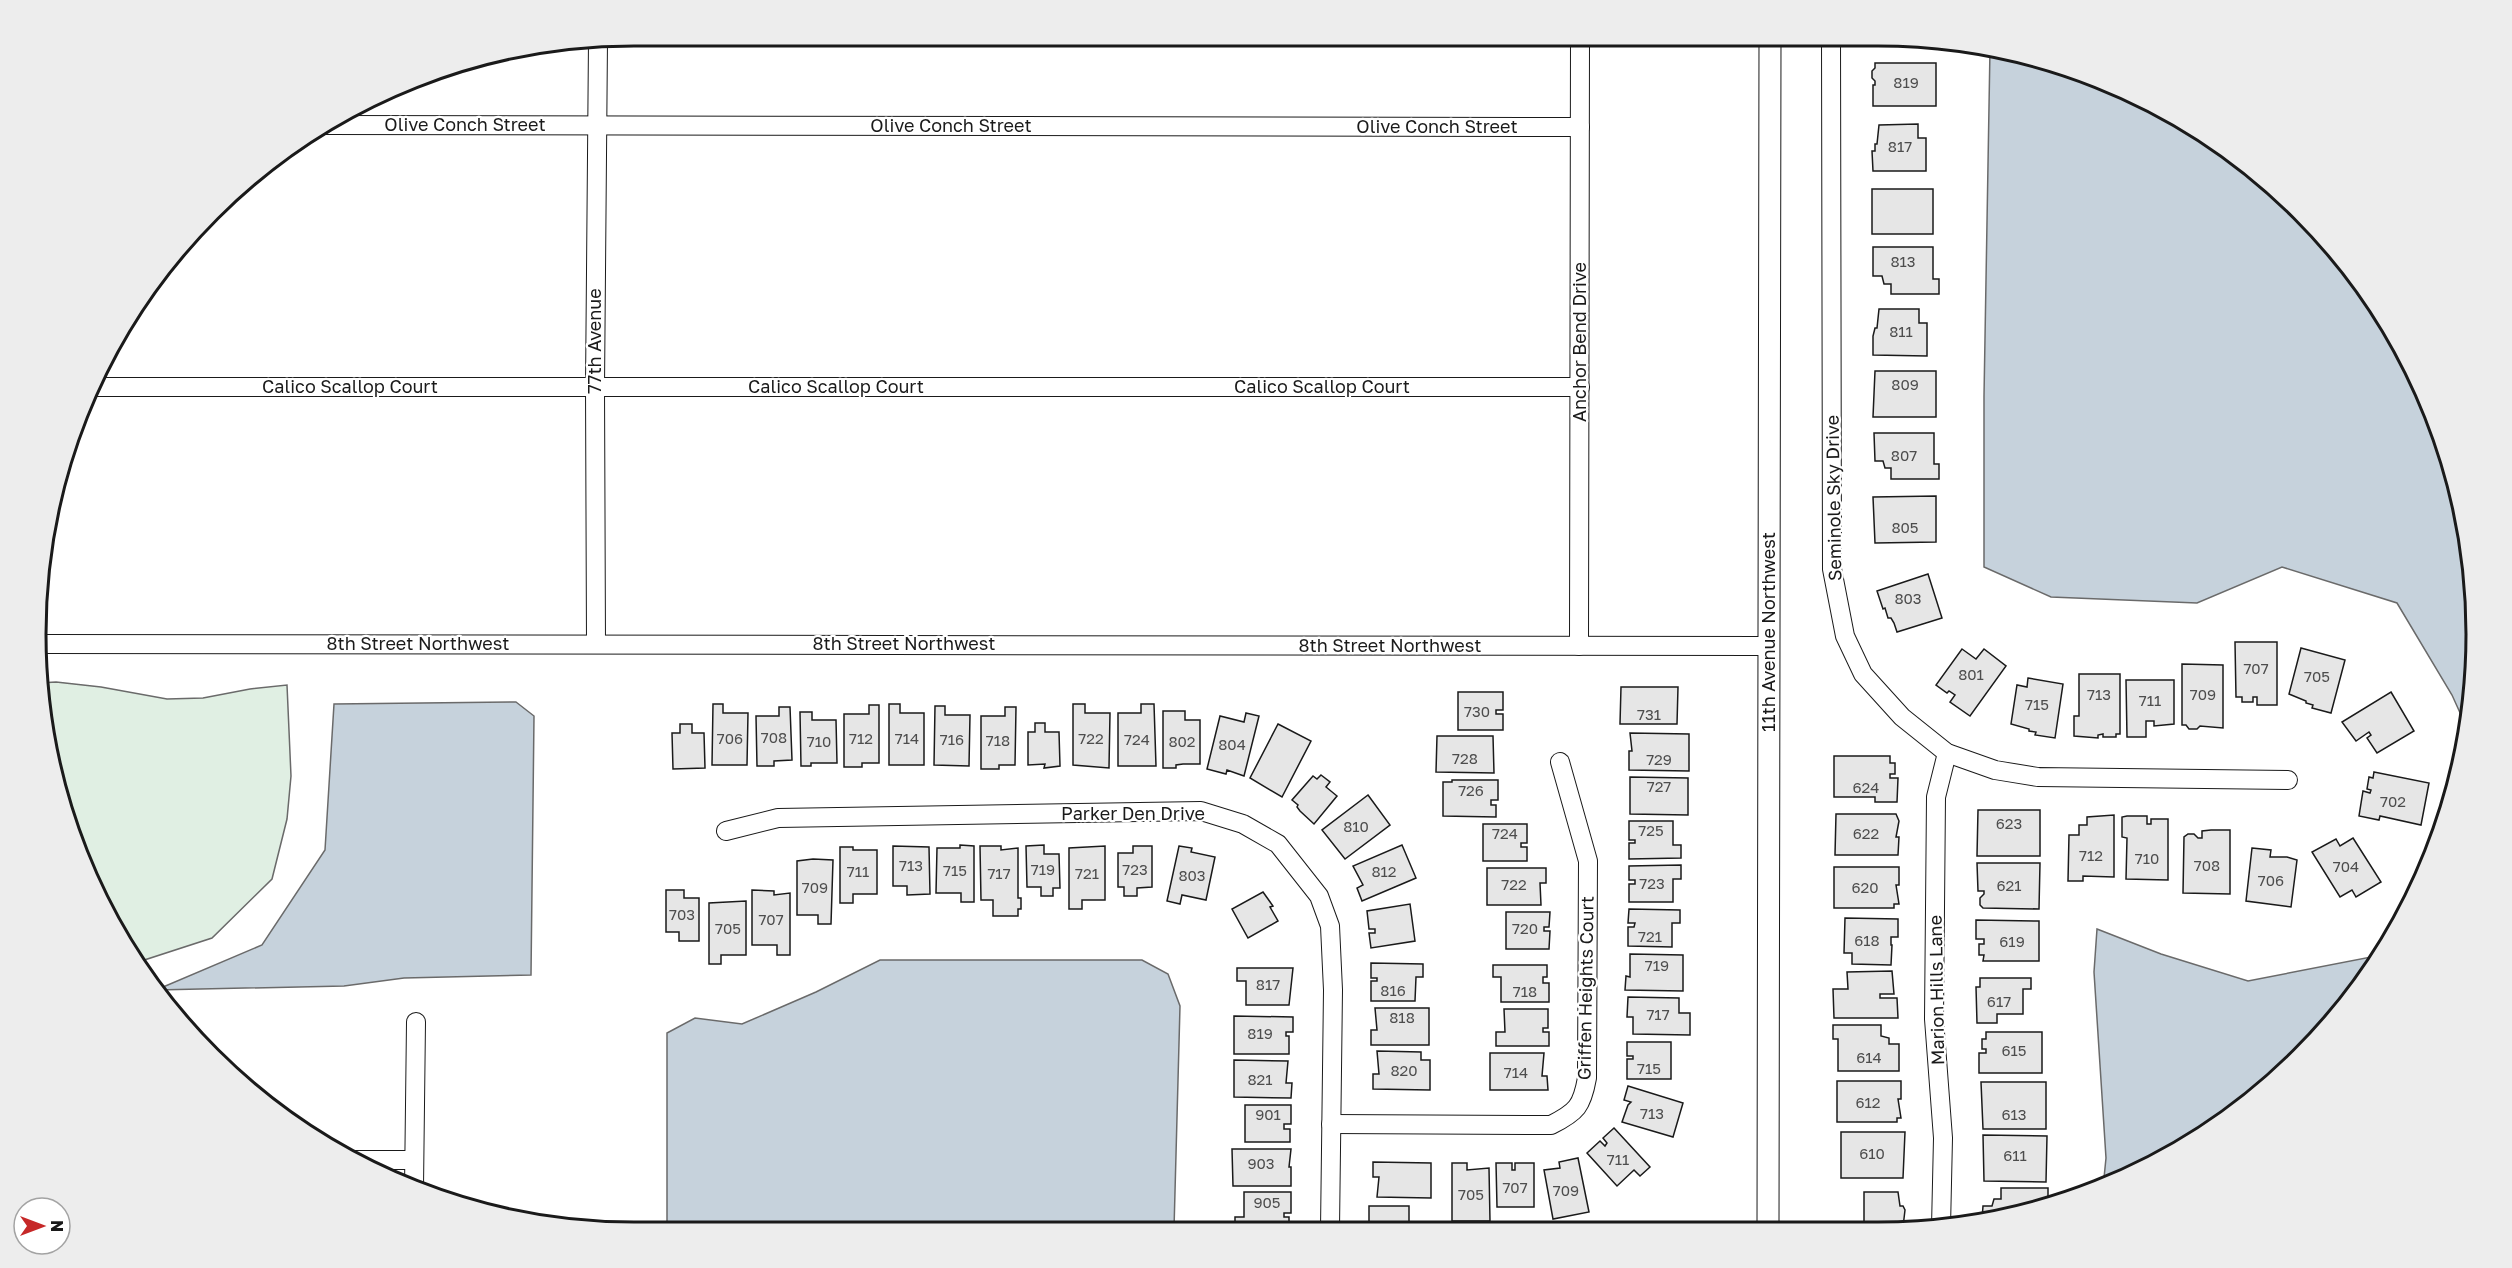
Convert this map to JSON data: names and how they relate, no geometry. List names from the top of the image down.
{
  "streets": {
    "street": [
      "Olive Conch Street",
      "77th Avenue",
      "Anchor Bend Drive",
      "Calico Scallop Court",
      "Seminole Sky Drive",
      "11th Avenue Northwest",
      "8th Street Northwest",
      "Parker Den Drive",
      "Griffen Heights Court",
      "Marion Hills Lane"
    ]
  },
  "crossings": [
    ["Olive Conch Street", "77th Avenue"],
    ["Olive Conch Street", "Anchor Bend Drive"],
    ["77th Avenue", "Calico Scallop Court"],
    ["77th Avenue", "8th Street Northwest"],
    ["Anchor Bend Drive", "Calico Scallop Court"],
    ["Anchor Bend Drive", "8th Street Northwest"],
    ["Seminole Sky Drive", "Marion Hills Lane"],
    ["11th Avenue Northwest", "8th Street Northwest"],
    ["Parker Den Drive", "Griffen Heights Court"]
  ],
  "house_numbers": [
    "819",
    "817",
    "813",
    "811",
    "809",
    "807",
    "805",
    "803",
    "707",
    "801",
    "705",
    "713",
    "709",
    "711",
    "715",
    "730",
    "731",
    "708",
    "706",
    "712",
    "714",
    "722",
    "716",
    "724",
    "718",
    "710",
    "802",
    "804",
    "728",
    "729",
    "727",
    "624",
    "726",
    "702",
    "623",
    "810",
    "725",
    "724",
    "622",
    "712",
    "710",
    "713",
    "708",
    "704",
    "719",
    "723",
    "715",
    "711",
    "812",
    "717",
    "721",
    "803",
    "706",
    "723",
    "722",
    "621",
    "709",
    "620",
    "703",
    "707",
    "705",
    "720",
    "721",
    "618",
    "619",
    "719",
    "817",
    "816",
    "718",
    "617",
    "717",
    "818",
    "819",
    "615",
    "614",
    "715",
    "820",
    "714",
    "821",
    "612",
    "713",
    "901",
    "613",
    "610",
    "611",
    "711",
    "903",
    "707",
    "709",
    "705",
    "905"
  ],
  "north": "right"
}
